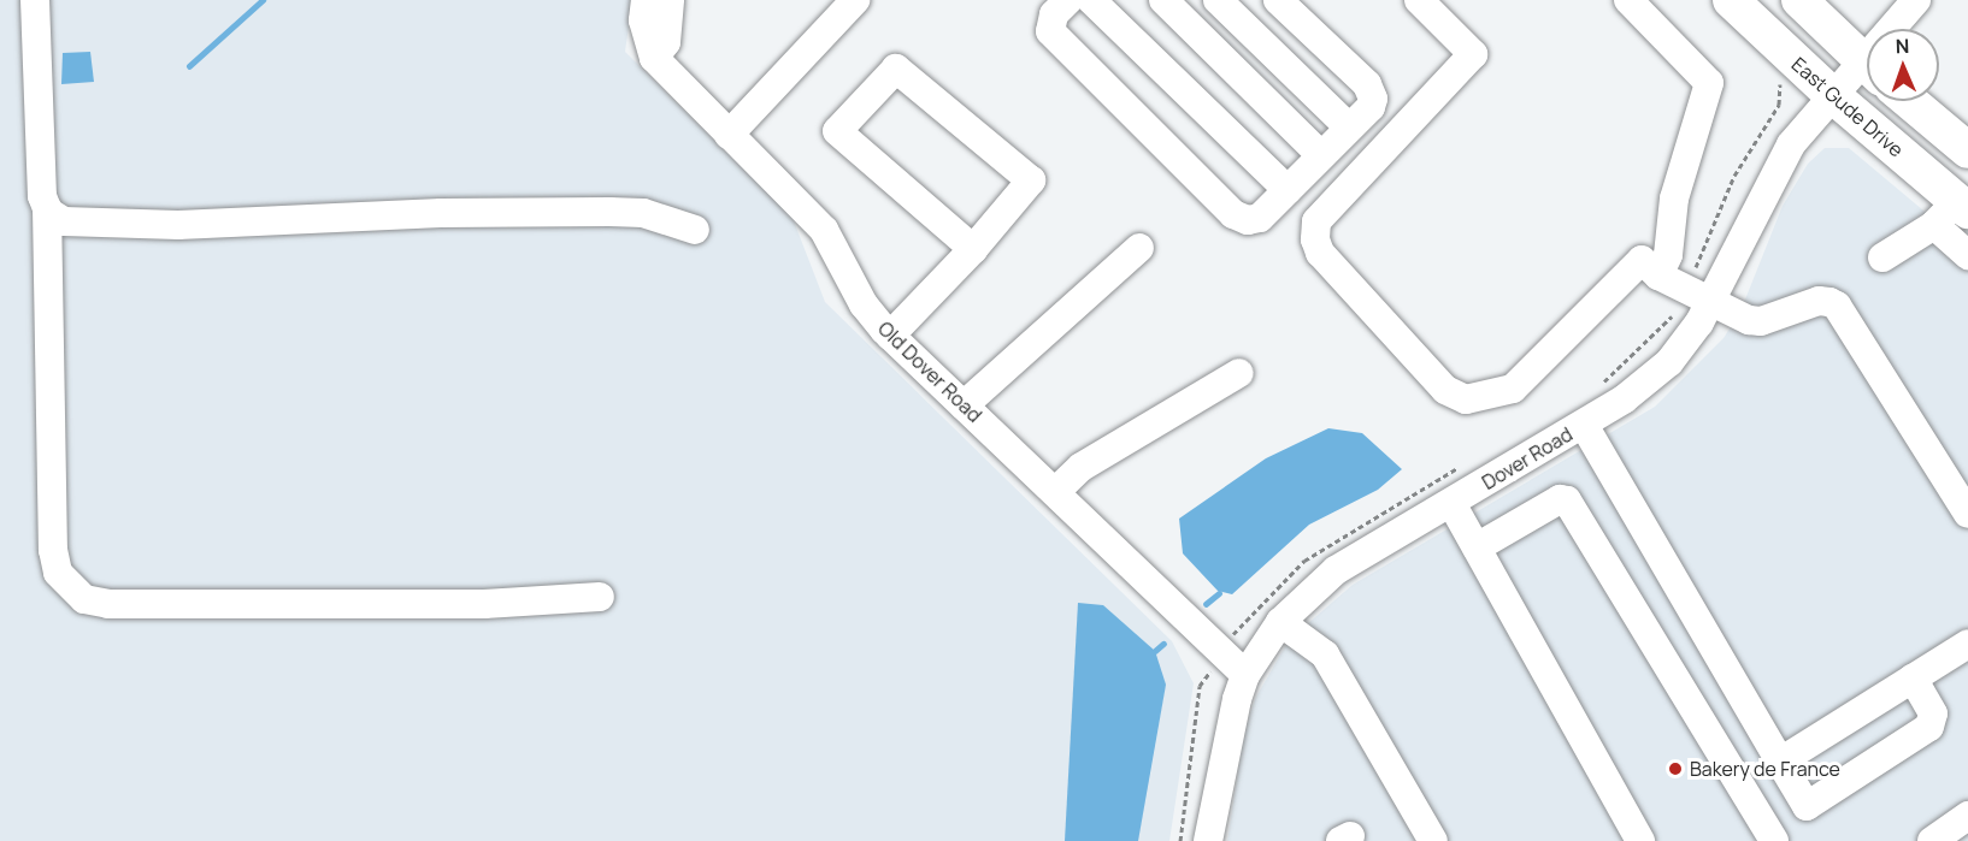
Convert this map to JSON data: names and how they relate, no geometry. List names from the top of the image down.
{
  "streets": {
    "main road": ["East Gude Drive"],
    "street": ["Old Dover Road", "Dover Road"]
  },
  "crossings": [
    ["East Gude Drive", "Dover Road"],
    ["Old Dover Road", "Dover Road"]
  ],
  "places": ["Bakery de France"],
  "north": "top"
}
